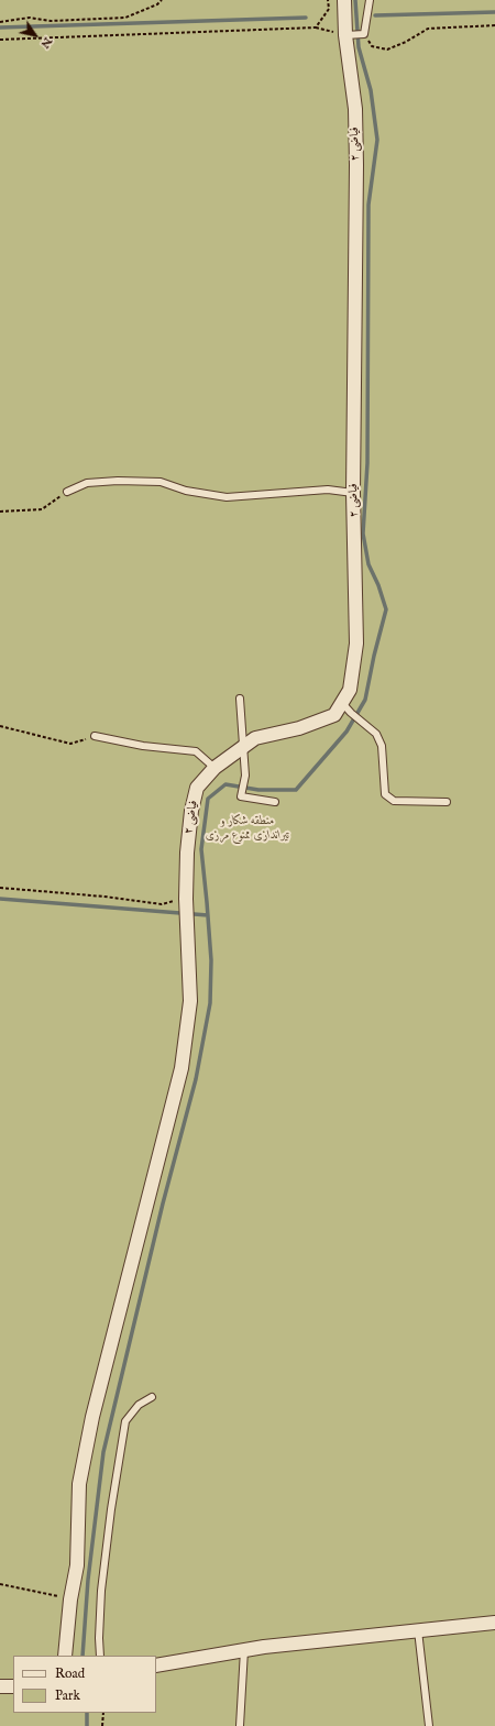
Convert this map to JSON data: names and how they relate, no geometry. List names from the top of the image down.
{
  "streets": {
    "street": ["فیاضی ۲"]
  },
  "parks": ["منطقه شکار و تیراندازی ممنوع مرزی"],
  "legend": ["Road", "Park"],
  "north": "bottom right"
}
